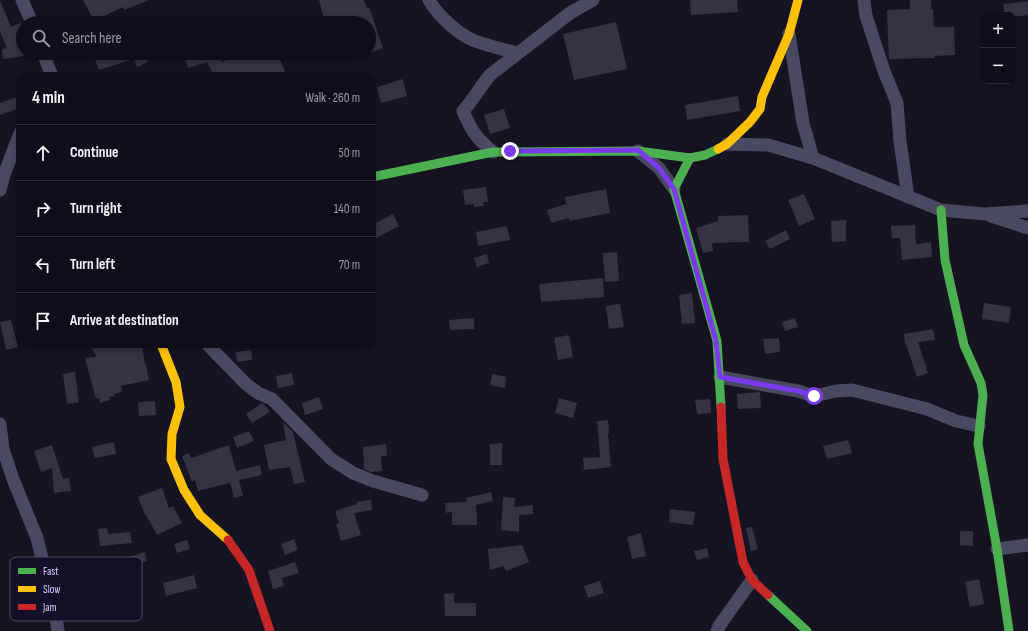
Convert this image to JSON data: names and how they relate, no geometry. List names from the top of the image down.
{
  "legend": ["Fast", "Slow", "Jam"],
  "page": {
    "map_buttons": ["+", "−"],
    "search": "Search here",
    "heading": ["4 min", "Walk · 260 m"],
    "list": [
      ["Continue", "50 m"],
      ["Turn right", "140 m"],
      ["Turn left", "70 m"],
      "Arrive at destination"
    ]
  }
}
